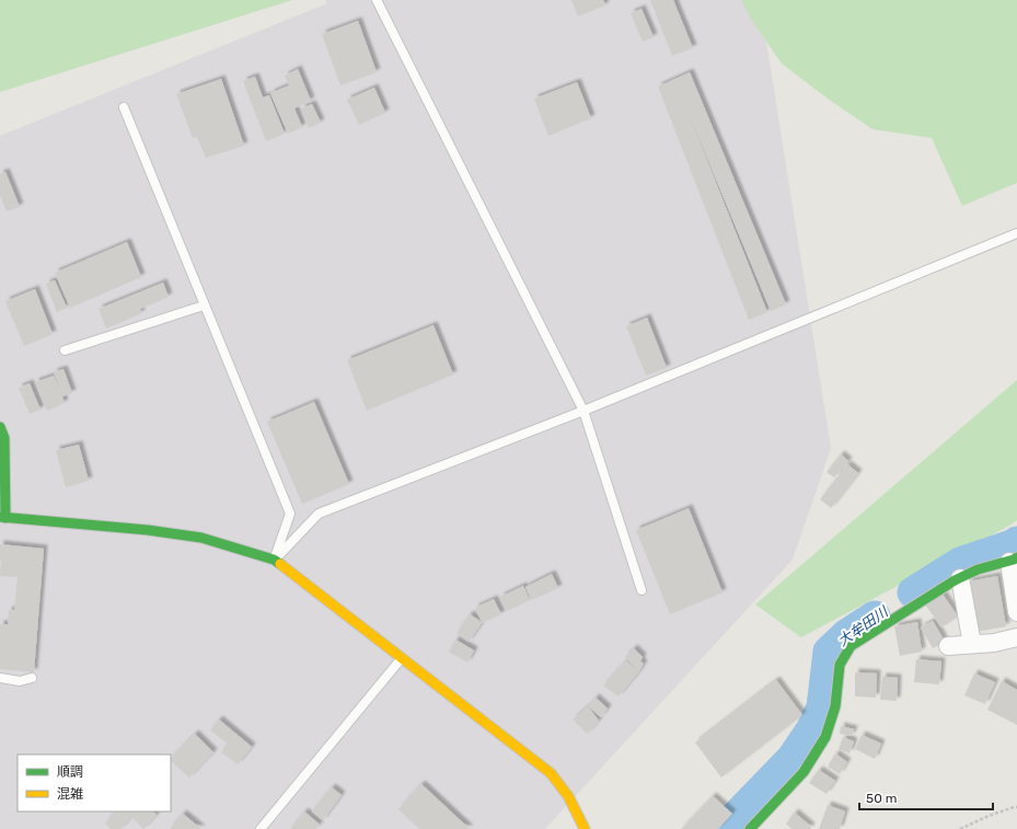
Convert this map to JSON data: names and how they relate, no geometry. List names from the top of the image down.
{
  "water": ["大牟田川"],
  "legend": ["順調", "混雑"],
  "scale_bar": "50 m"
}
